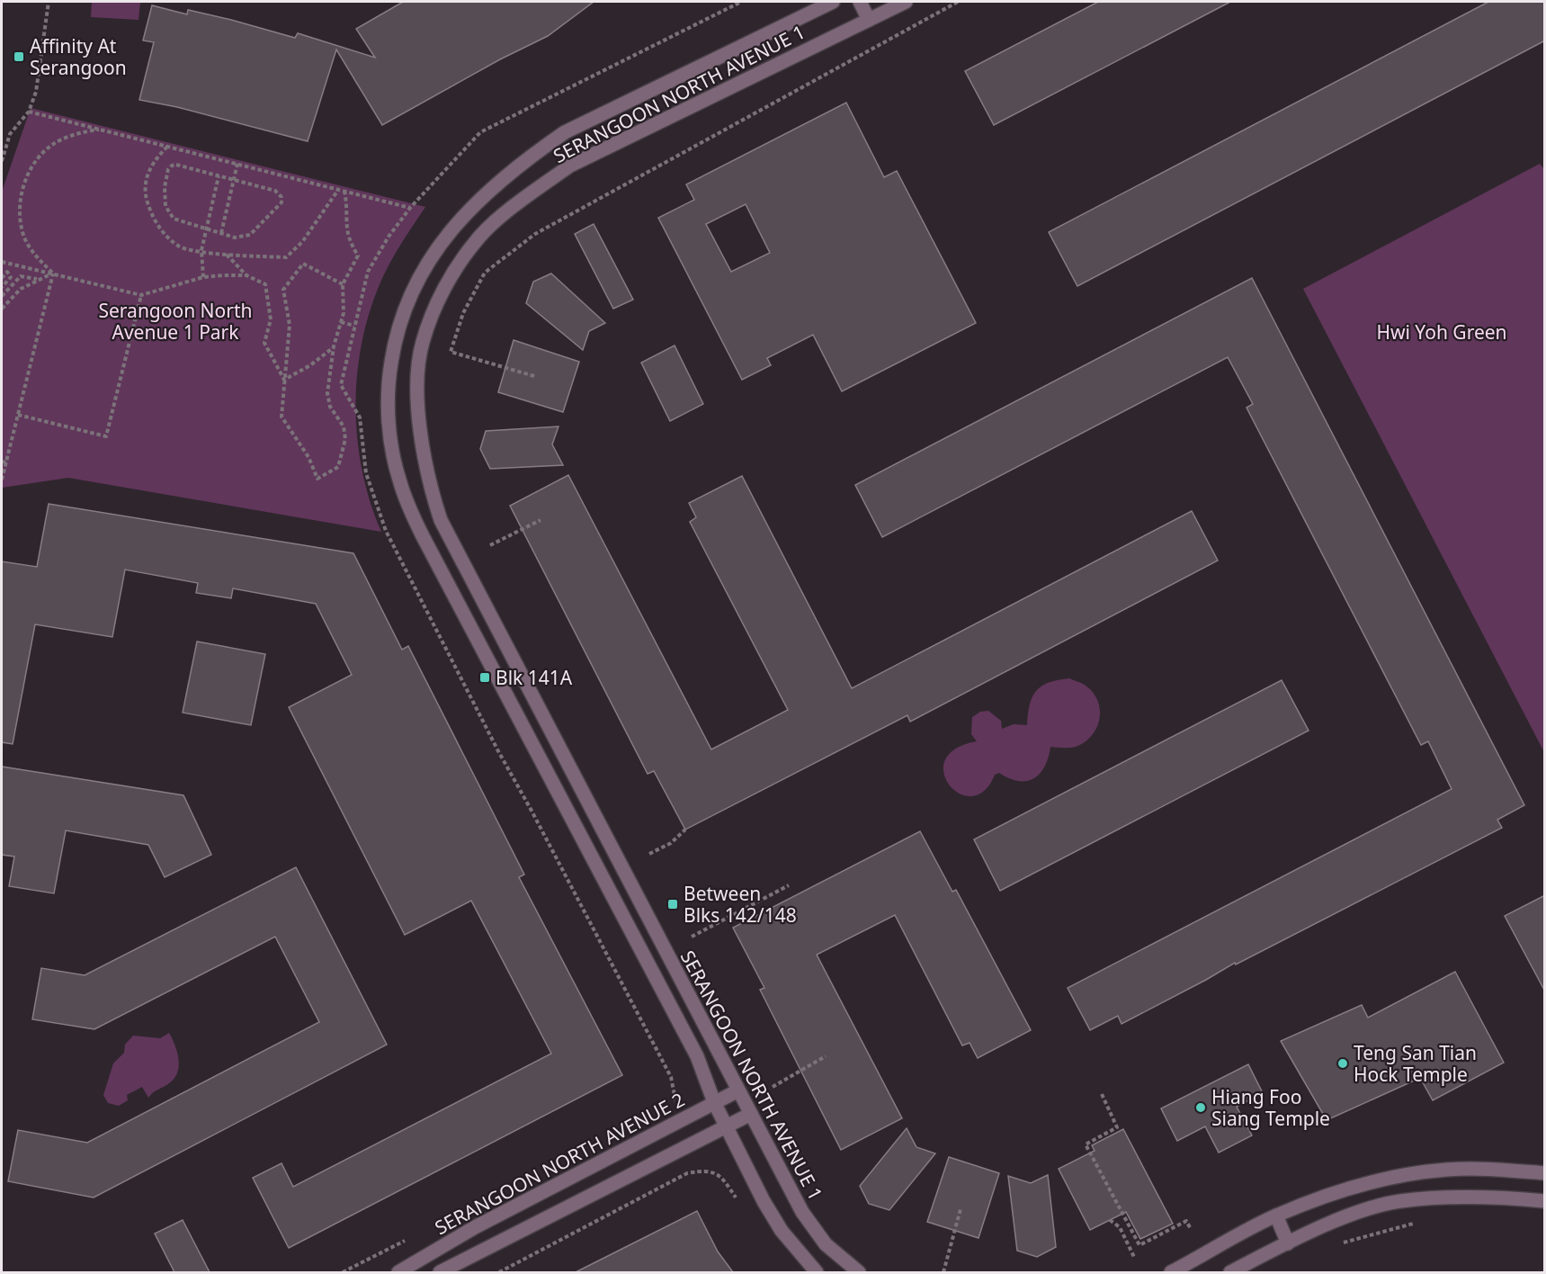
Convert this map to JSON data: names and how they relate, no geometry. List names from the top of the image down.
{
  "streets": {
    "street": ["SERANGOON NORTH AVENUE 1", "SERANGOON NORTH AVENUE 2"]
  },
  "crossings": [
    ["SERANGOON NORTH AVENUE 1", "SERANGOON NORTH AVENUE 2"]
  ],
  "parks": ["Serangoon North Avenue 1 Park", "Hwi Yoh Green"],
  "places": {
    "transit": ["Affinity At Serangoon", "Blk 141A", "Between Blks 142/148"],
    "other": ["Teng San Tian Hock Temple", "Hiang Foo Siang Temple"]
  }
}
